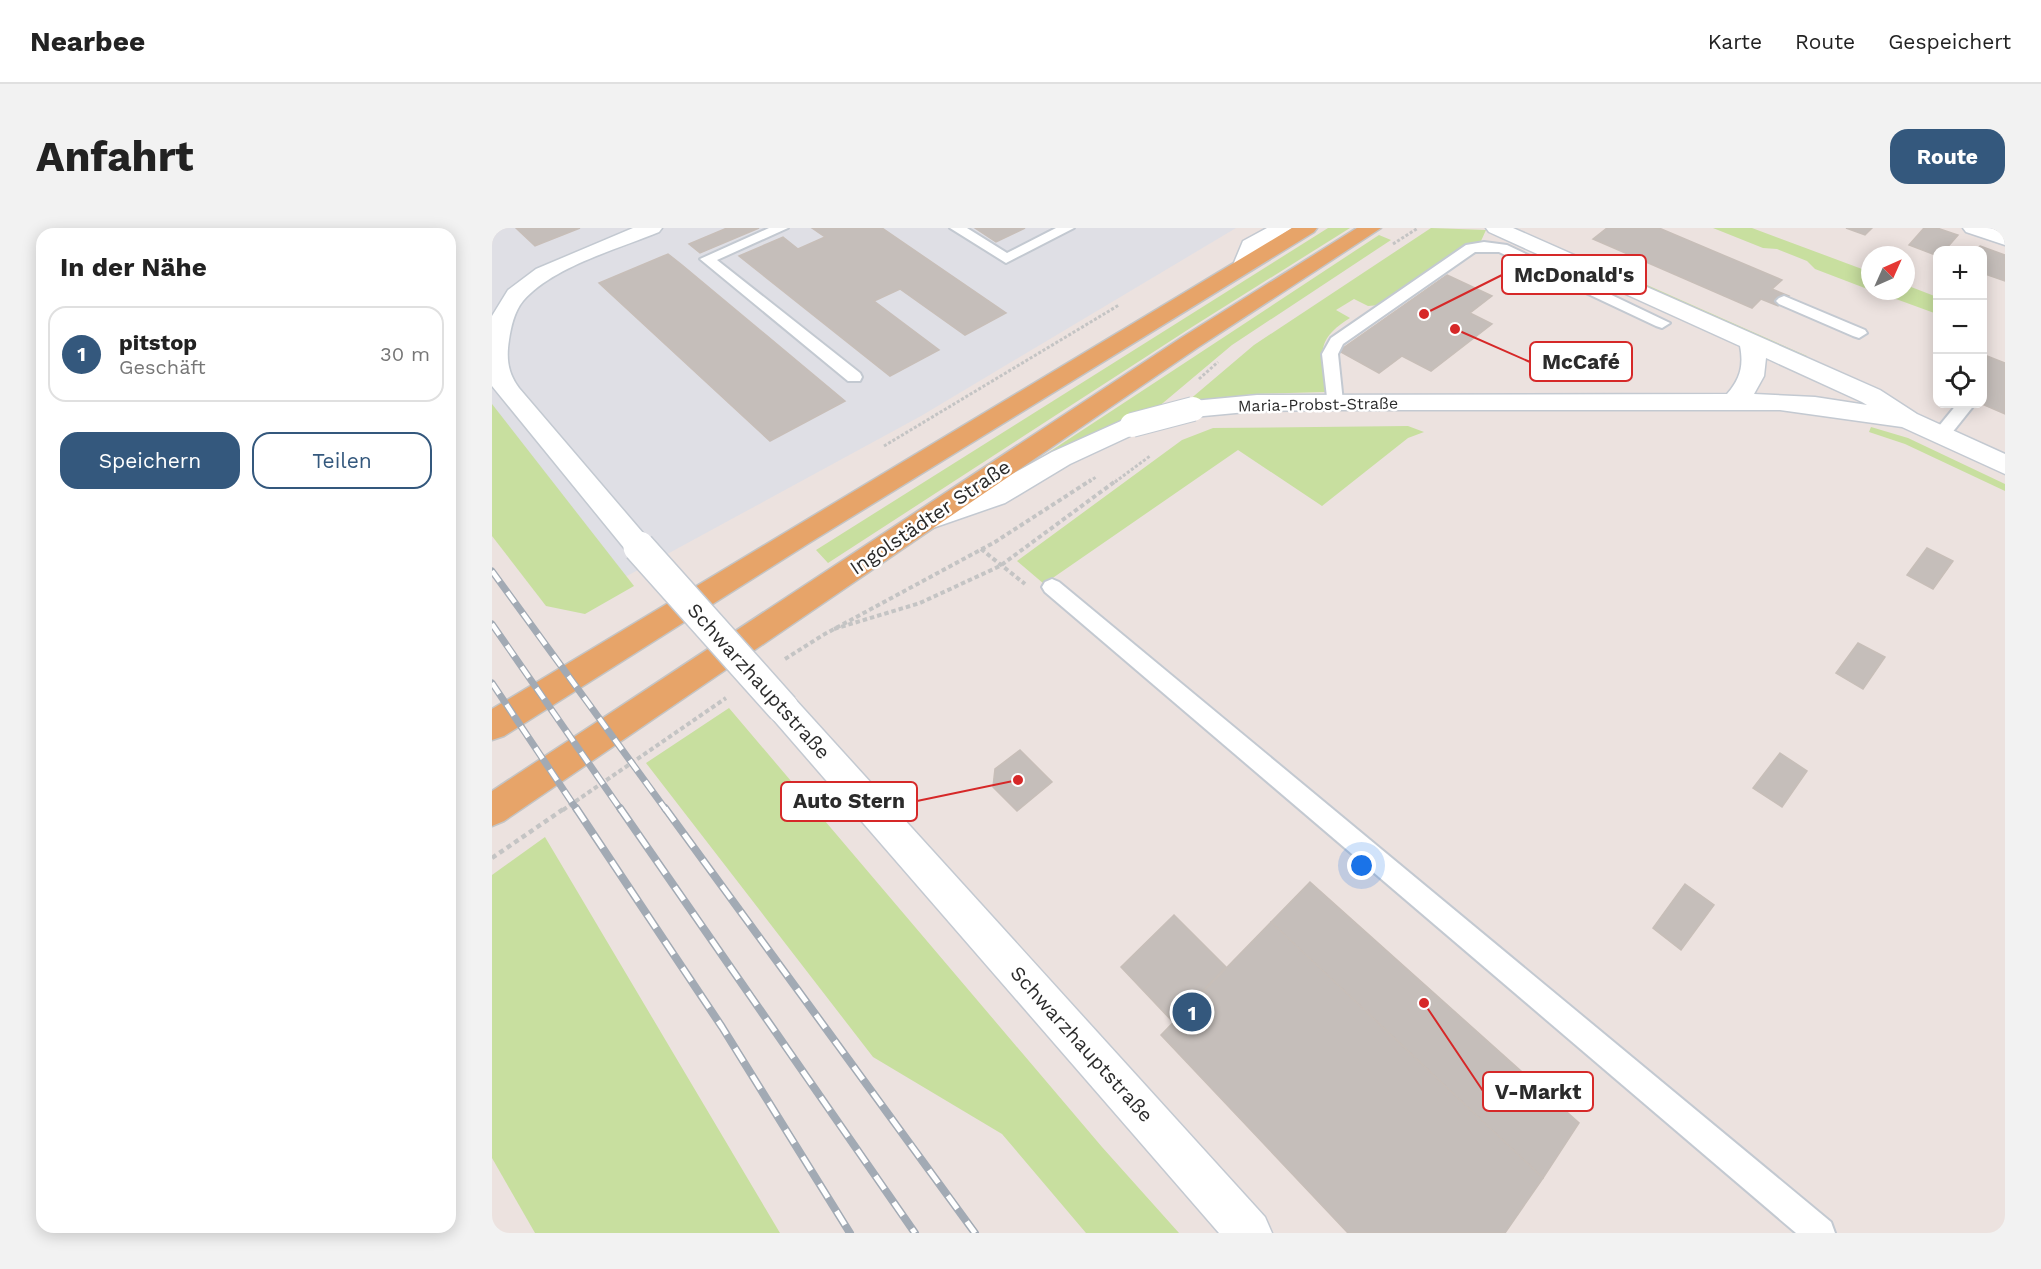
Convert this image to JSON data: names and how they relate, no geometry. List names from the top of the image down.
{
  "streets": {
    "main road": ["Ingolstädter Straße"],
    "street": ["Maria-Probst-Straße", "Schwarzhauptstraße"]
  },
  "crossings": [
    ["Maria-Probst-Straße", "Ingolstädter Straße"]
  ],
  "places": [
    "McDonald's",
    "McCafé",
    "Auto Stern",
    "V-Markt"
  ],
  "north": "top right",
  "page": {
    "header": "Nearbee",
    "nav": ["Karte", "Route", "Gespeichert"],
    "buttons": [
      "Route",
      ["Speichern", "Teilen"]
    ],
    "title": "Anfahrt",
    "heading": "In der Nähe",
    "map_buttons": ["+", "−"],
    "list": [
      {
        "mark": "1",
        "name": "pitstop",
        "note": "Geschäft",
        "value": "30 m"
      }
    ],
    "pins": "1"
  }
}
